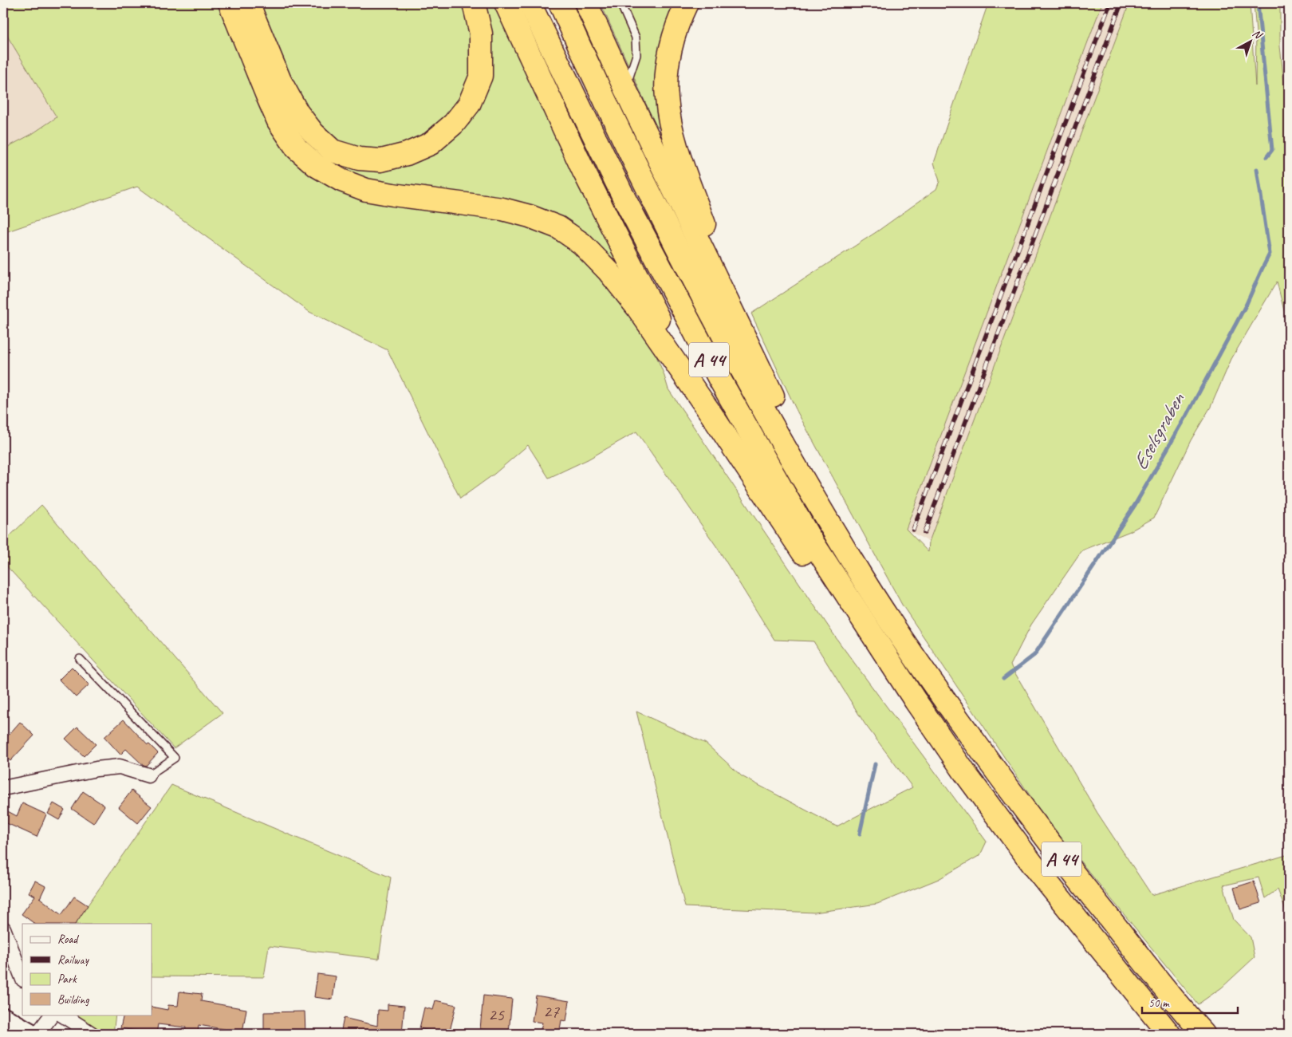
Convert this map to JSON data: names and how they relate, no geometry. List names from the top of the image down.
{
  "streets": {
    "highway": ["A 44"]
  },
  "water": ["Eselsgraben"],
  "house_numbers": ["27", "25"],
  "legend": [
    "Road",
    "Railway",
    "Park",
    "Building"
  ],
  "scale_bar": "50 m",
  "north": "top right"
}
